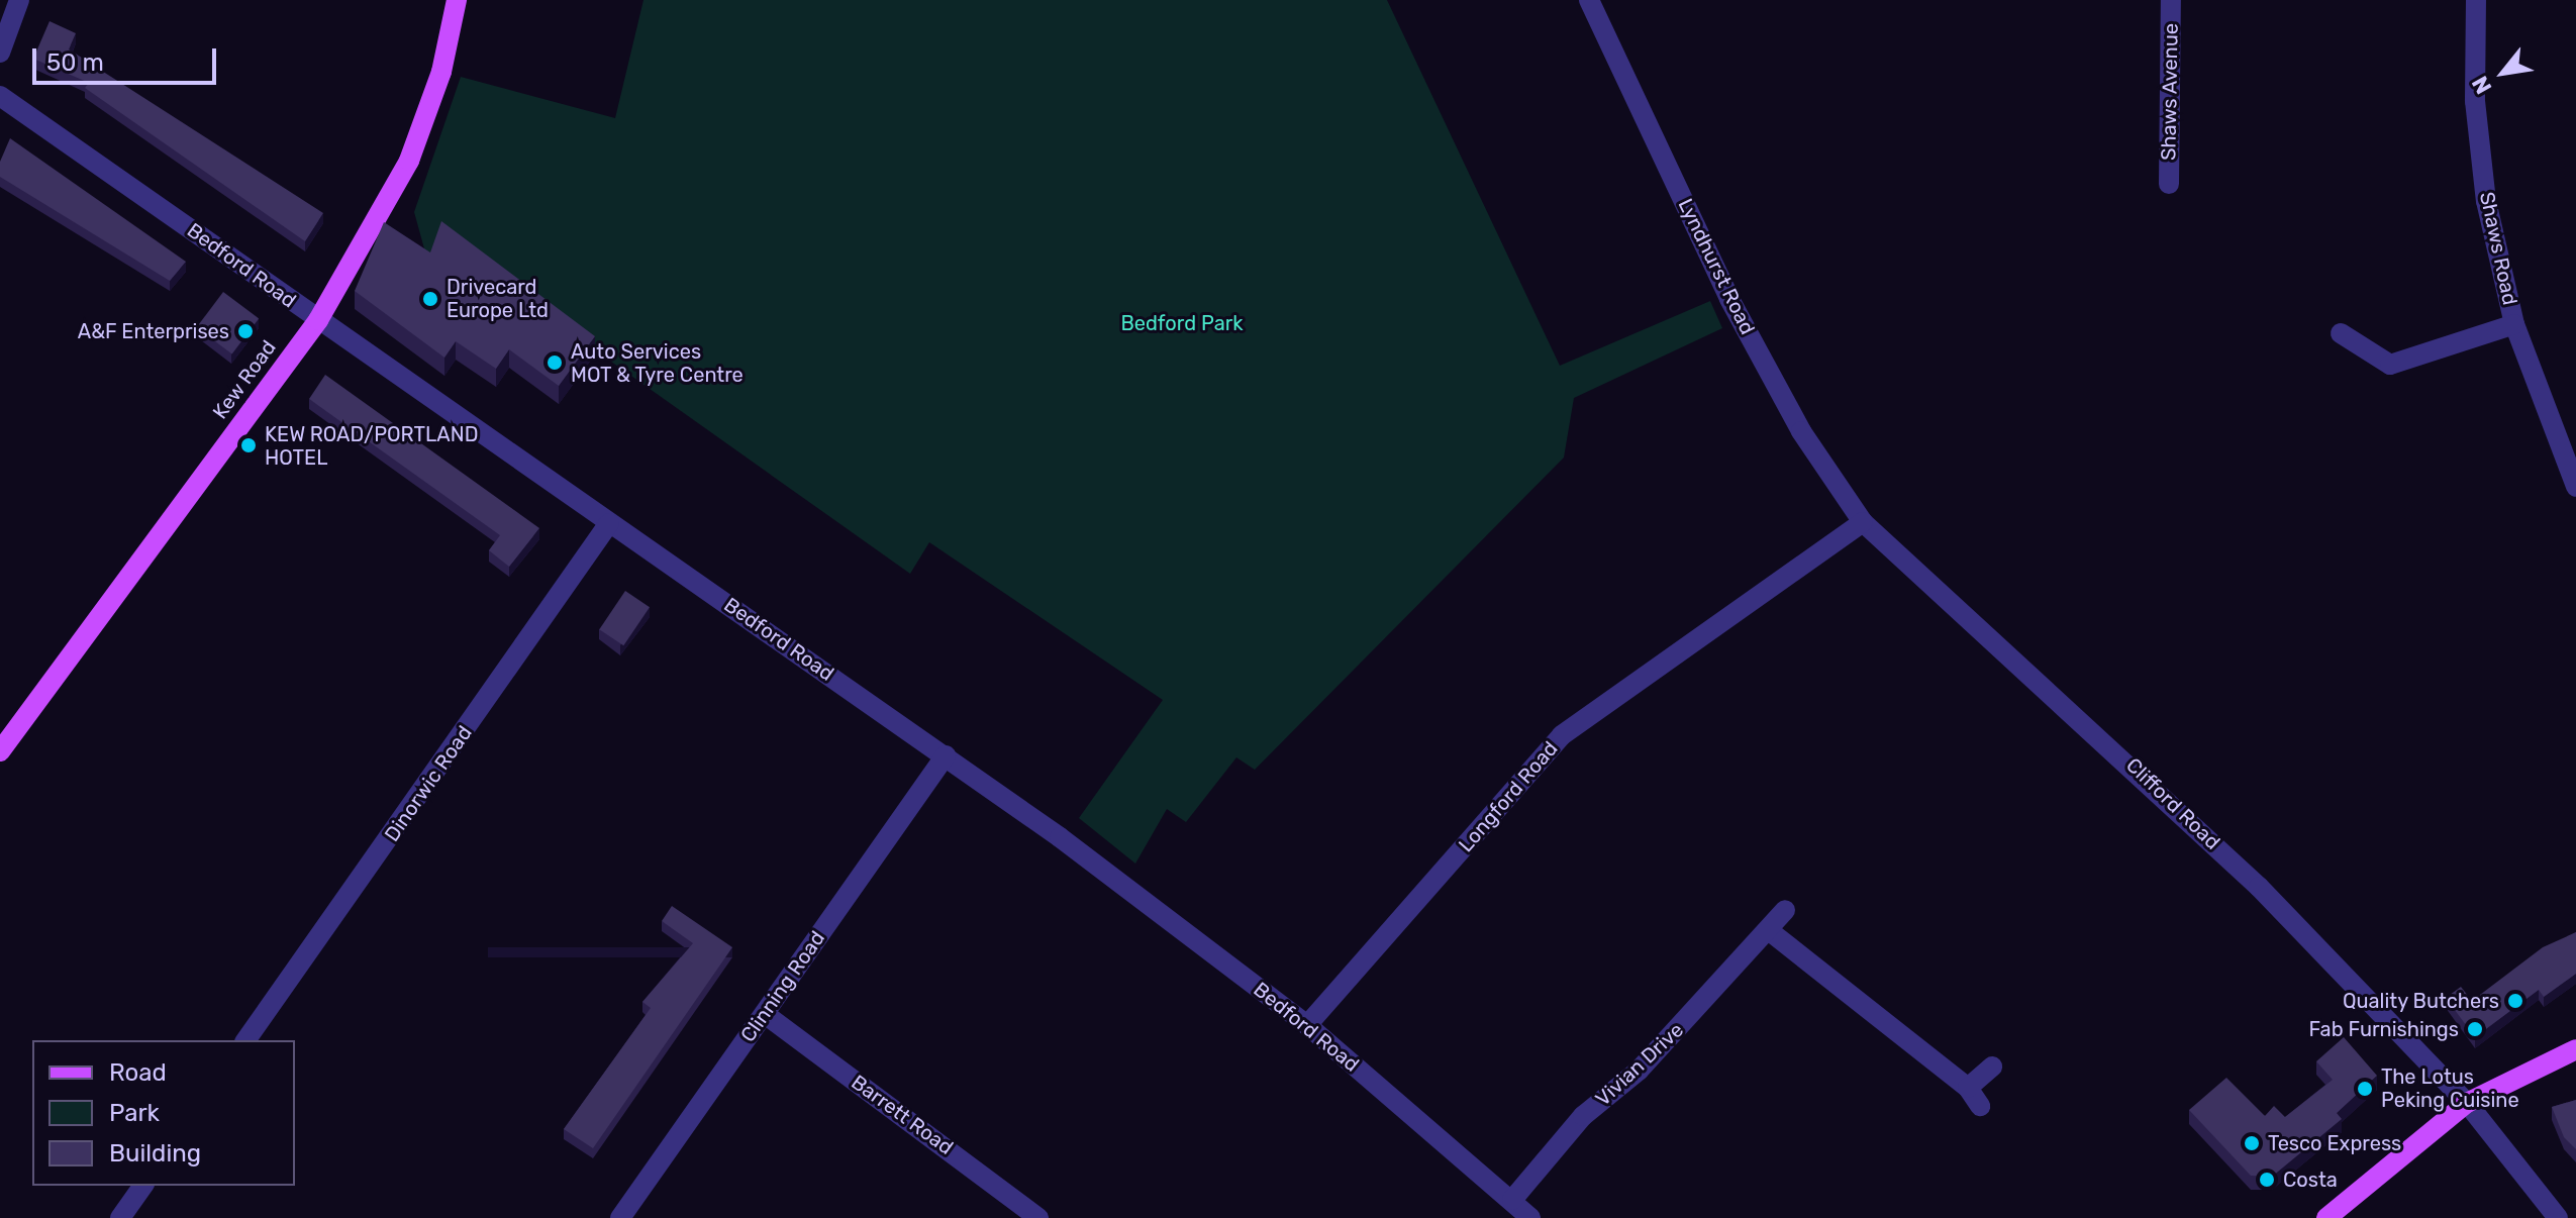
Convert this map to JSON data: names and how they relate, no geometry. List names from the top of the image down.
{
  "streets": {
    "main road": ["Kew Road"],
    "street": [
      "Shaws Avenue",
      "Shaws Road",
      "Bedford Road",
      "Lyndhurst Road",
      "Dinorwic Road",
      "Longford Road",
      "Clifford Road",
      "Clinning Road",
      "Vivian Drive",
      "Barrett Road"
    ]
  },
  "crossings": [
    ["Bedford Road", "Kew Road"],
    ["Bedford Road", "Dinorwic Road"],
    ["Bedford Road", "Longford Road"],
    ["Bedford Road", "Clinning Road"],
    ["Bedford Road", "Vivian Drive"],
    ["Lyndhurst Road", "Longford Road"],
    ["Lyndhurst Road", "Clifford Road"],
    ["Longford Road", "Clifford Road"],
    ["Clinning Road", "Barrett Road"]
  ],
  "parks": ["Bedford Park"],
  "places": [
    "Drivecard Europe Ltd",
    "A&F Enterprises",
    "Auto Services MOT & Tyre Centre",
    "KEW ROAD/PORTLAND HOTEL",
    "Quality Butchers",
    "Fab Furnishings",
    "The Lotus Peking Cuisine",
    "Tesco Express",
    "Costa"
  ],
  "legend": ["Road", "Park", "Building"],
  "scale_bar": "50 m",
  "north": "bottom left"
}
